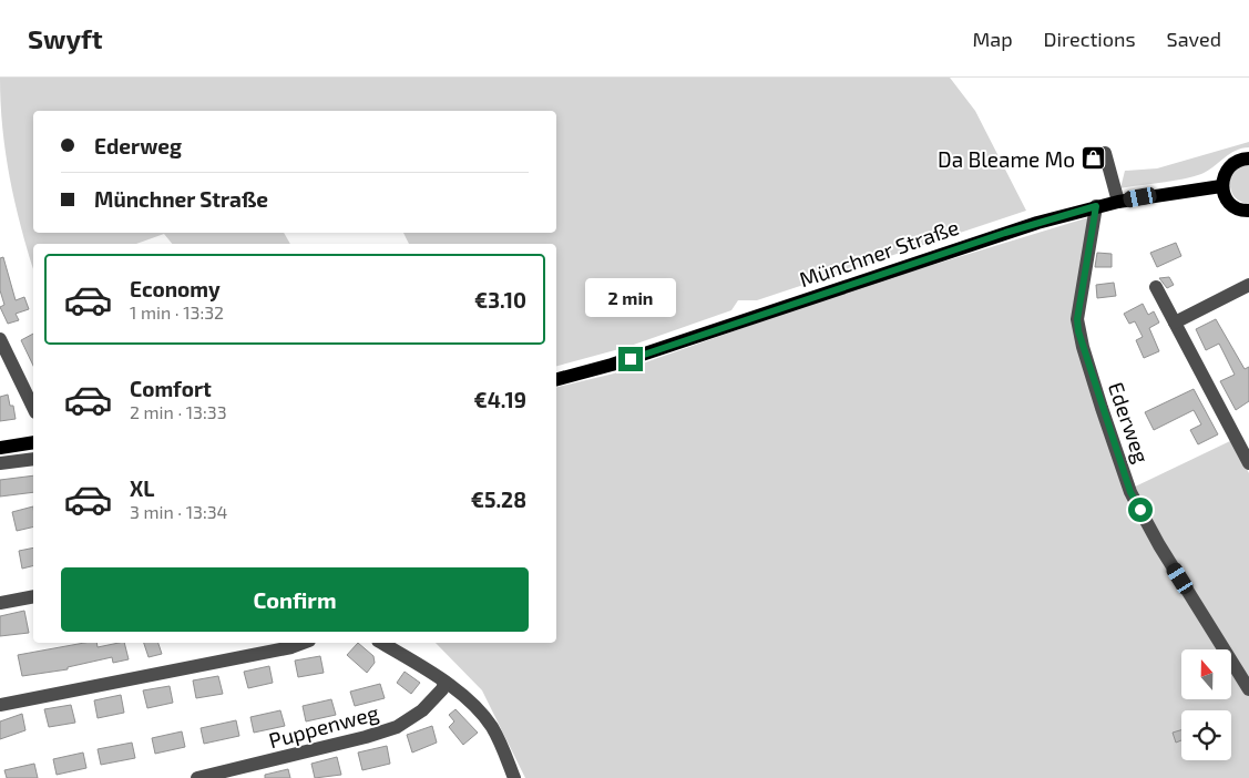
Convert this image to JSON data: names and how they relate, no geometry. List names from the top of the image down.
{
  "streets": {
    "main road": ["Münchner Straße"],
    "street": ["Ederweg", "Puppenweg"]
  },
  "crossings": [
    ["Münchner Straße", "Ederweg"]
  ],
  "places": {
    "shop": ["Da Bleame Mo"]
  },
  "north": "top",
  "page": {
    "header": "Swyft",
    "nav": ["Map", "Directions", "Saved"],
    "banner": ["Ederweg", "Münchner Straße"],
    "list": [
      {
        "name": "Economy",
        "note": "1 min · 13:32",
        "value": "€3.10"
      },
      {
        "name": "Comfort",
        "note": "2 min · 13:33",
        "value": "€4.19"
      },
      {
        "name": "XL",
        "note": "3 min · 13:34",
        "value": "€5.28"
      }
    ],
    "bubble": "2 min",
    "buttons": "Confirm"
  }
}
